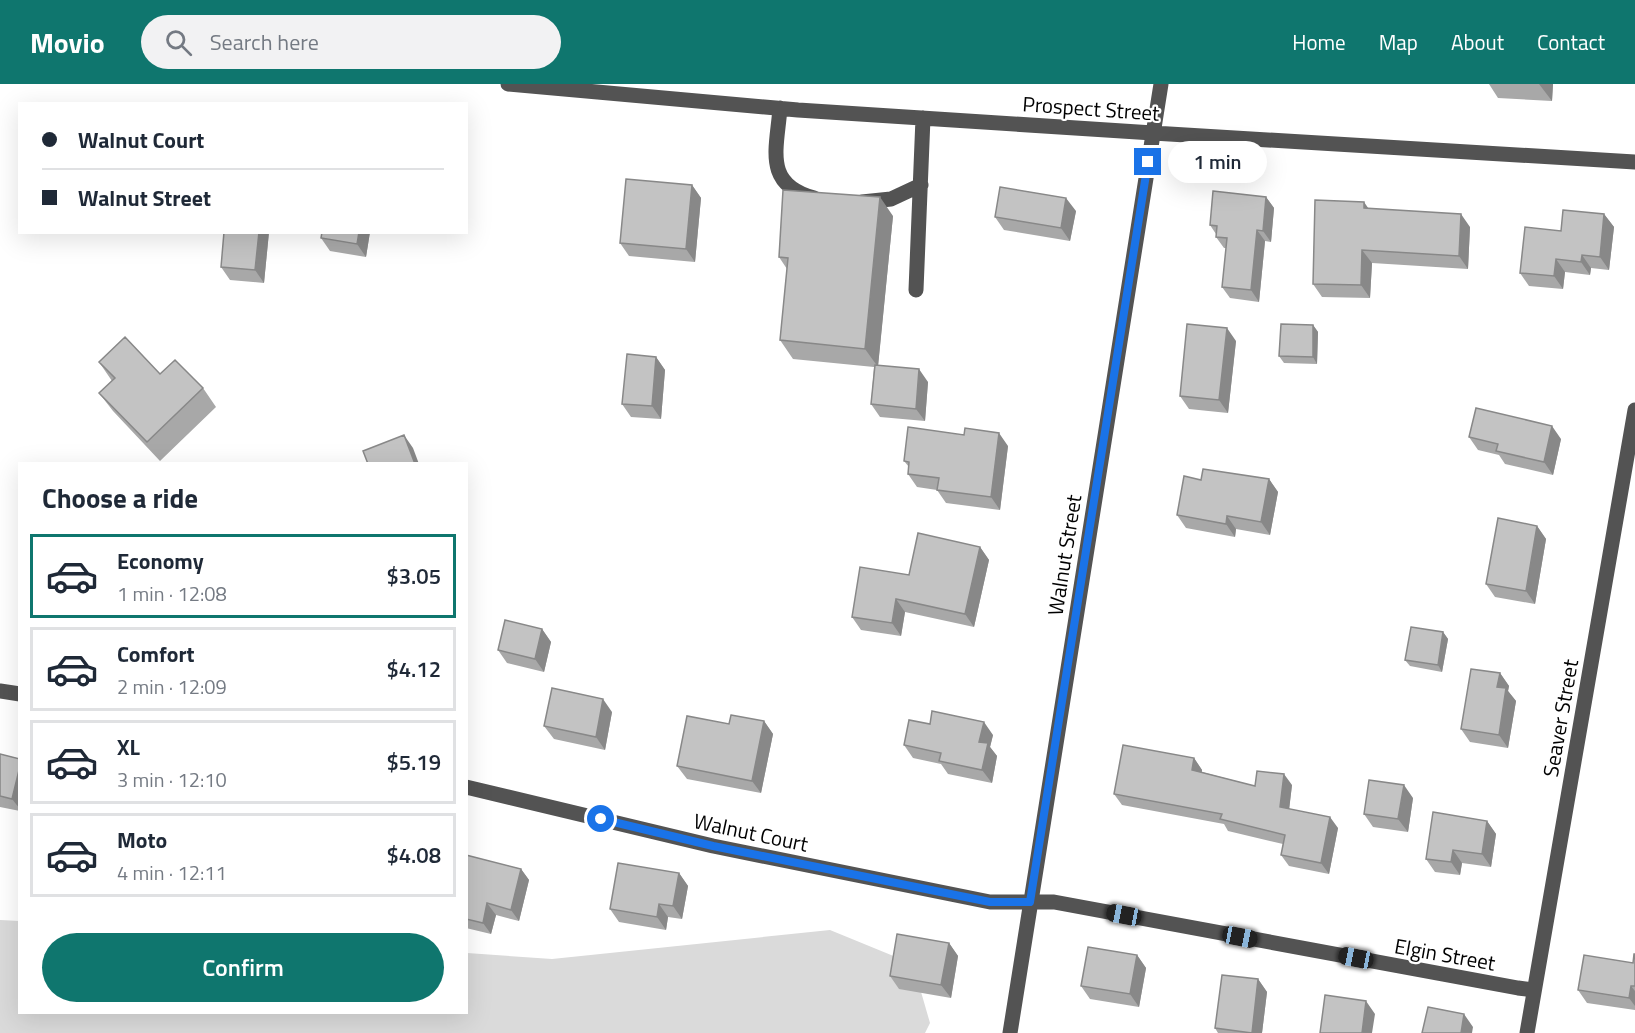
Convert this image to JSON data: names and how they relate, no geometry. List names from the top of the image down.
{
  "streets": {
    "street": [
      "Prospect Street",
      "Walnut Street",
      "Seaver Street",
      "Walnut Court",
      "Elgin Street"
    ]
  },
  "crossings": [
    ["Prospect Street", "Walnut Street"],
    ["Walnut Street", "Walnut Court"],
    ["Walnut Street", "Elgin Street"],
    ["Seaver Street", "Elgin Street"],
    ["Walnut Court", "Elgin Street"]
  ],
  "page": {
    "header": "Movio",
    "search": "Search here",
    "nav": [
      "Home",
      "Map",
      "About",
      "Contact"
    ],
    "banner": ["Walnut Court", "Walnut Street"],
    "bubble": "1 min",
    "heading": "Choose a ride",
    "list": [
      {
        "name": "Economy",
        "note": "1 min · 12:08",
        "value": "$3.05"
      },
      {
        "name": "Comfort",
        "note": "2 min · 12:09",
        "value": "$4.12"
      },
      {
        "name": "XL",
        "note": "3 min · 12:10",
        "value": "$5.19"
      },
      {
        "name": "Moto",
        "note": "4 min · 12:11",
        "value": "$4.08"
      }
    ],
    "buttons": "Confirm"
  }
}
